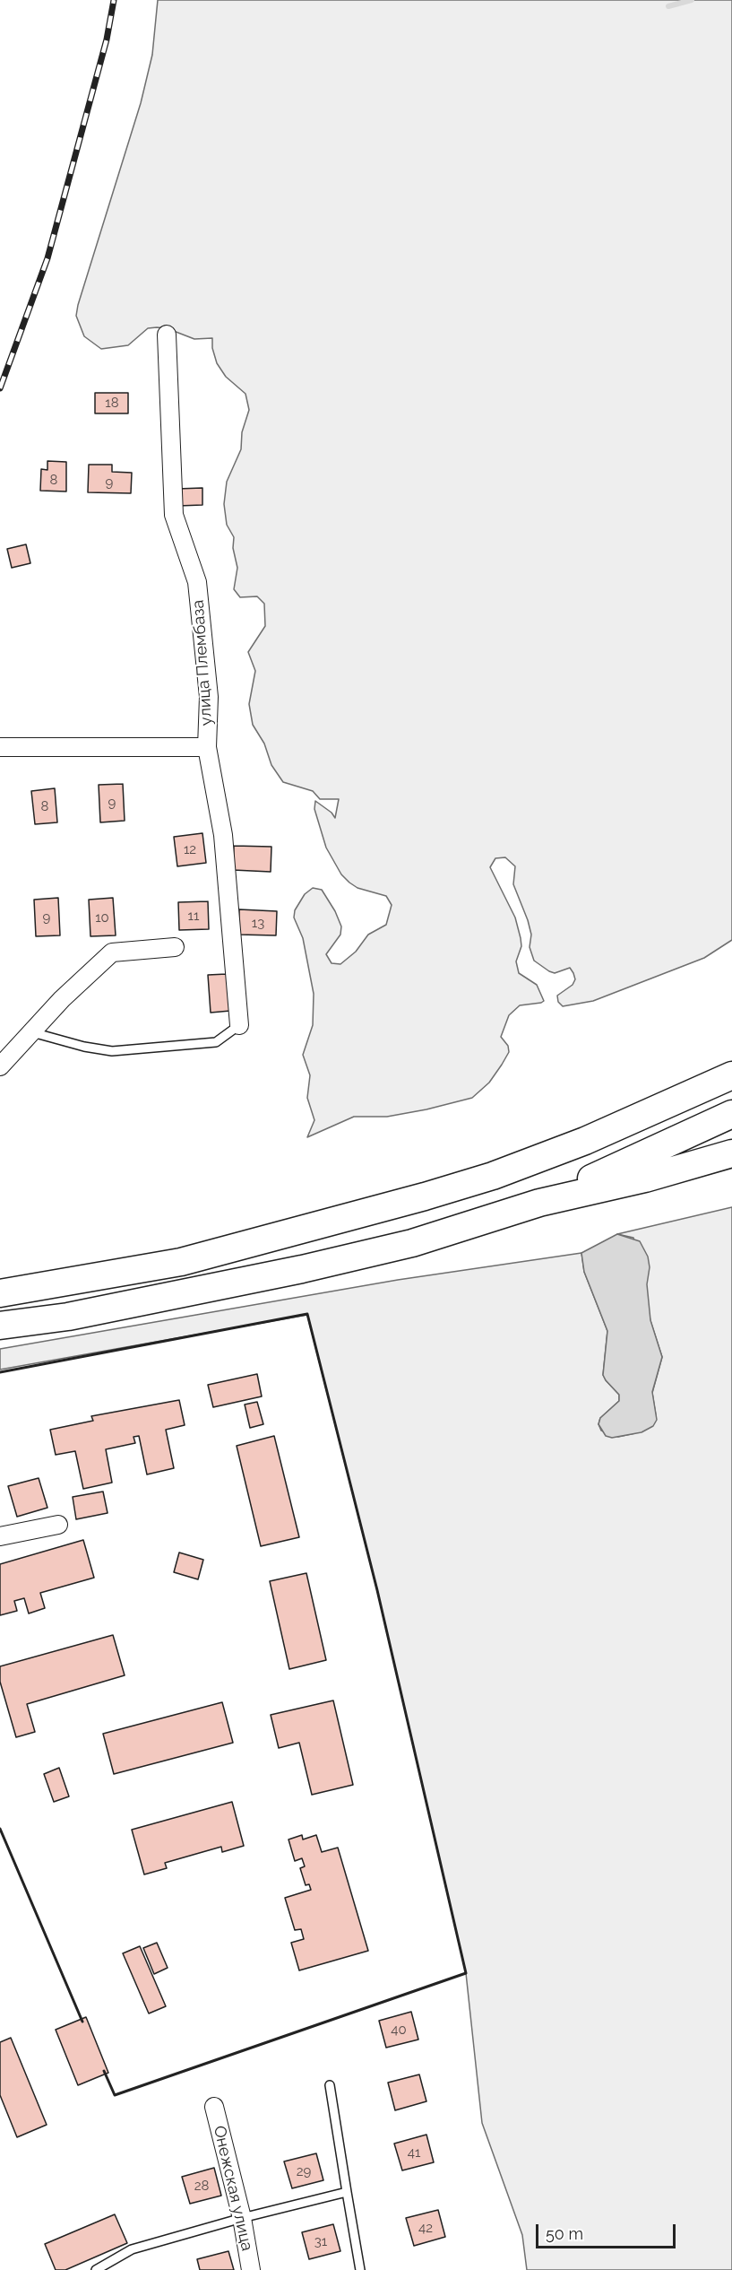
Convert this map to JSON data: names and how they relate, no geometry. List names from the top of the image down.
{
  "streets": {
    "street": ["улица Плембаза", "Онежская улица"]
  },
  "house_numbers": [
    "18",
    "8",
    "9",
    "9",
    "8",
    "12",
    "11",
    "9",
    "10",
    "13",
    "40",
    "41",
    "29",
    "28",
    "42",
    "31"
  ],
  "scale_bar": "50 m"
}
